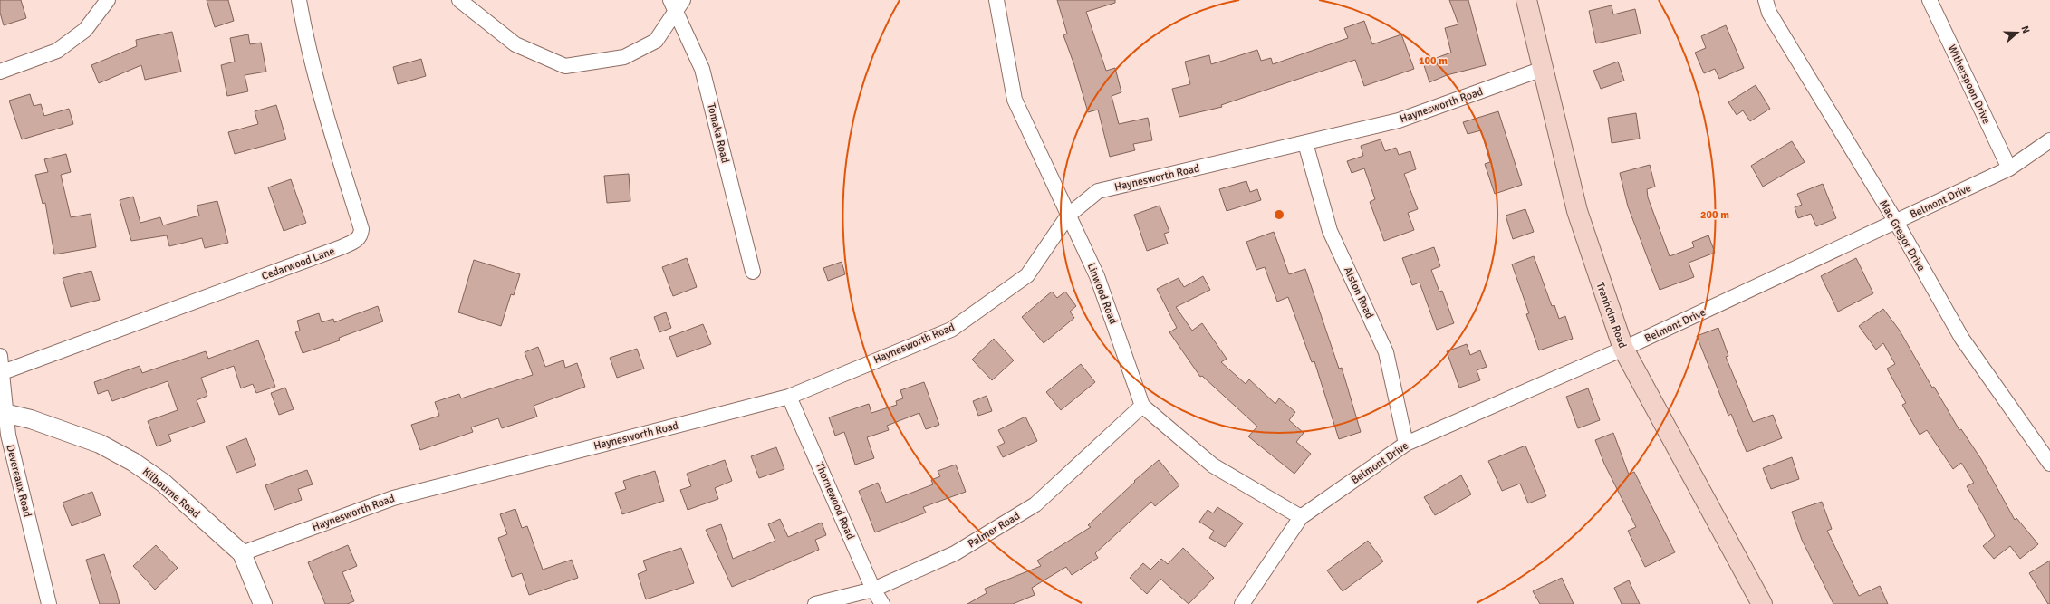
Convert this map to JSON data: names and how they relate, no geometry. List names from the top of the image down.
{
  "streets": {
    "main road": ["Trenholm Road"],
    "street": [
      "Witherspoon Drive",
      "Haynesworth Road",
      "Tomaka Road",
      "Belmont Drive",
      "Mac Gregor Drive",
      "Cedarwood Lane",
      "Alston Road",
      "Linwood Road",
      "Devereaux Road",
      "Kilbourne Road",
      "Thornewood Road",
      "Palmer Road"
    ]
  },
  "crossings": [
    ["Witherspoon Drive", "Belmont Drive"],
    ["Haynesworth Road", "Alston Road"],
    ["Haynesworth Road", "Linwood Road"],
    ["Haynesworth Road", "Trenholm Road"],
    ["Haynesworth Road", "Kilbourne Road"],
    ["Haynesworth Road", "Thornewood Road"],
    ["Belmont Drive", "Mac Gregor Drive"],
    ["Belmont Drive", "Alston Road"],
    ["Belmont Drive", "Trenholm Road"],
    ["Cedarwood Lane", "Devereaux Road"],
    ["Linwood Road", "Palmer Road"],
    ["Devereaux Road", "Kilbourne Road"],
    ["Thornewood Road", "Palmer Road"]
  ],
  "north": "right",
  "rings": ["100 m", "200 m"]
}
